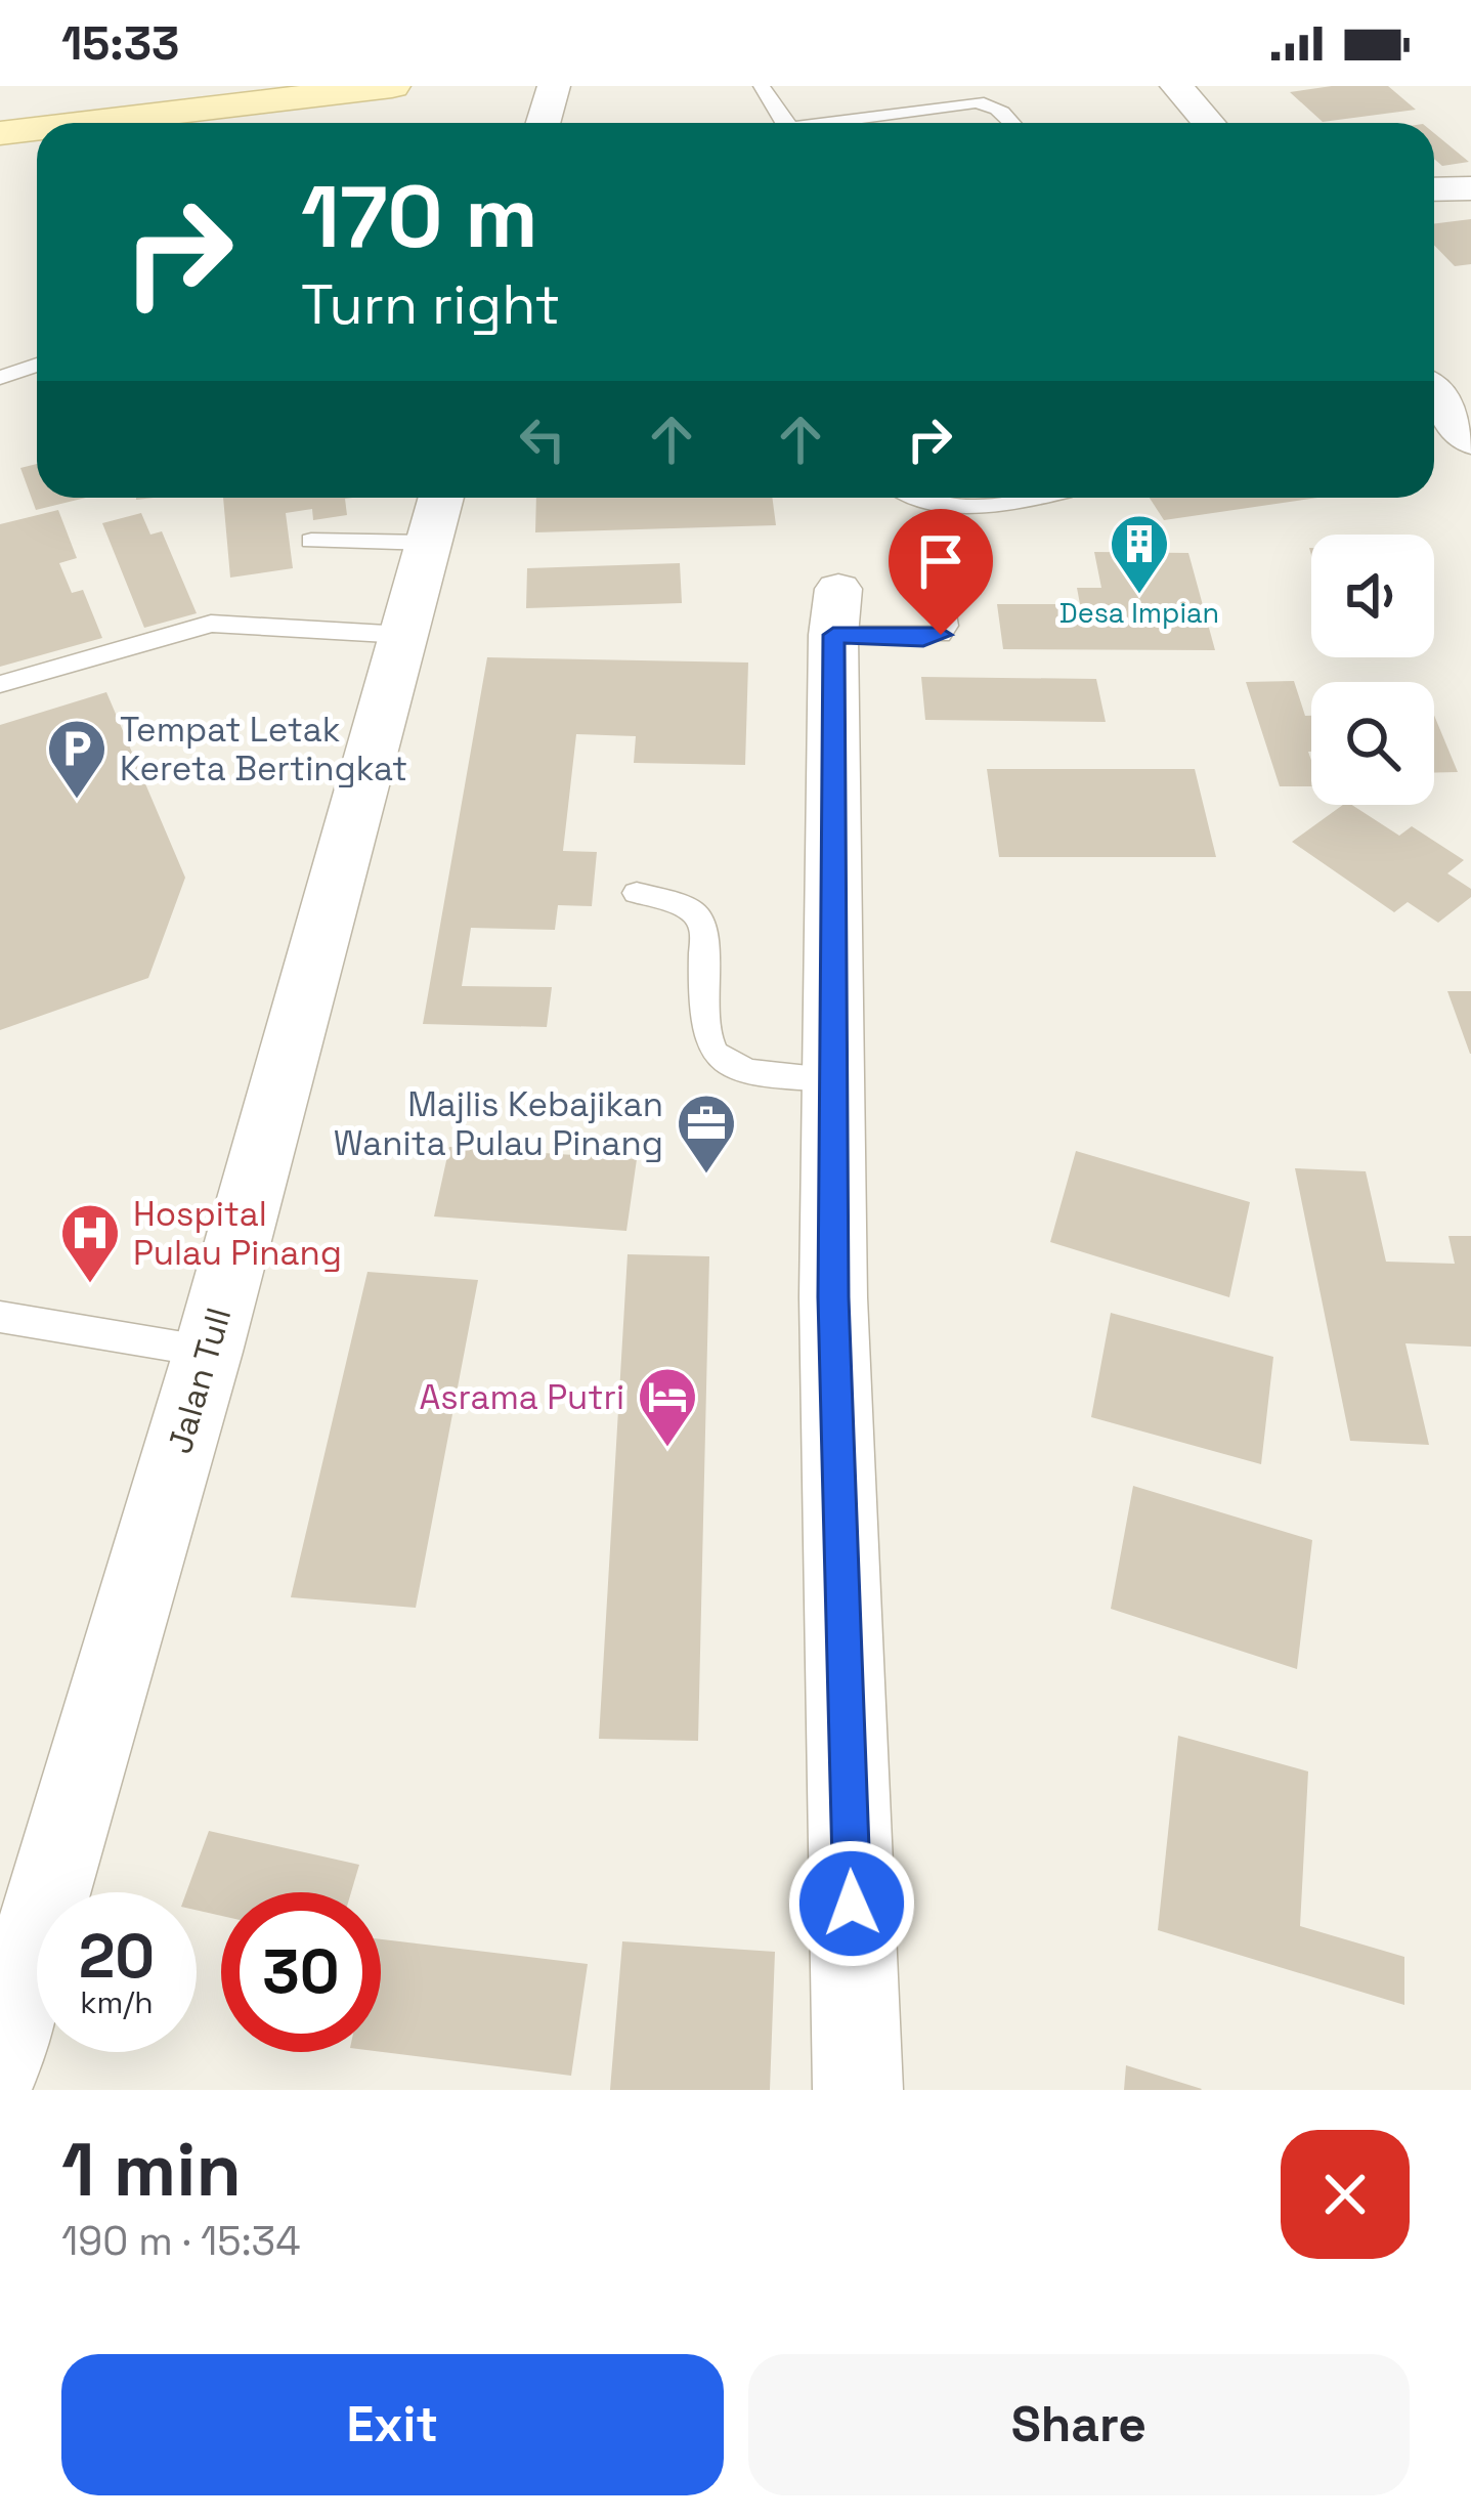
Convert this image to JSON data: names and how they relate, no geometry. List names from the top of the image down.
{
  "streets": {
    "street": ["Jalan Tull"]
  },
  "places": {
    "building": ["Desa Impian"],
    "parking": ["Tempat Letak Kereta Bertingkat"],
    "office": ["Majlis Kebajikan Wanita Pulau Pinang"],
    "hospital": ["Hospital Pulau Pinang"],
    "hotel": ["Asrama Putri"]
  },
  "page": {
    "status": "15:33",
    "turn": ["170 m", "Turn right"],
    "speed": "20 km/h",
    "limit": "30",
    "heading": ["1 min", "190 m · 15:34"],
    "buttons": ["Exit", "Share"]
  }
}
